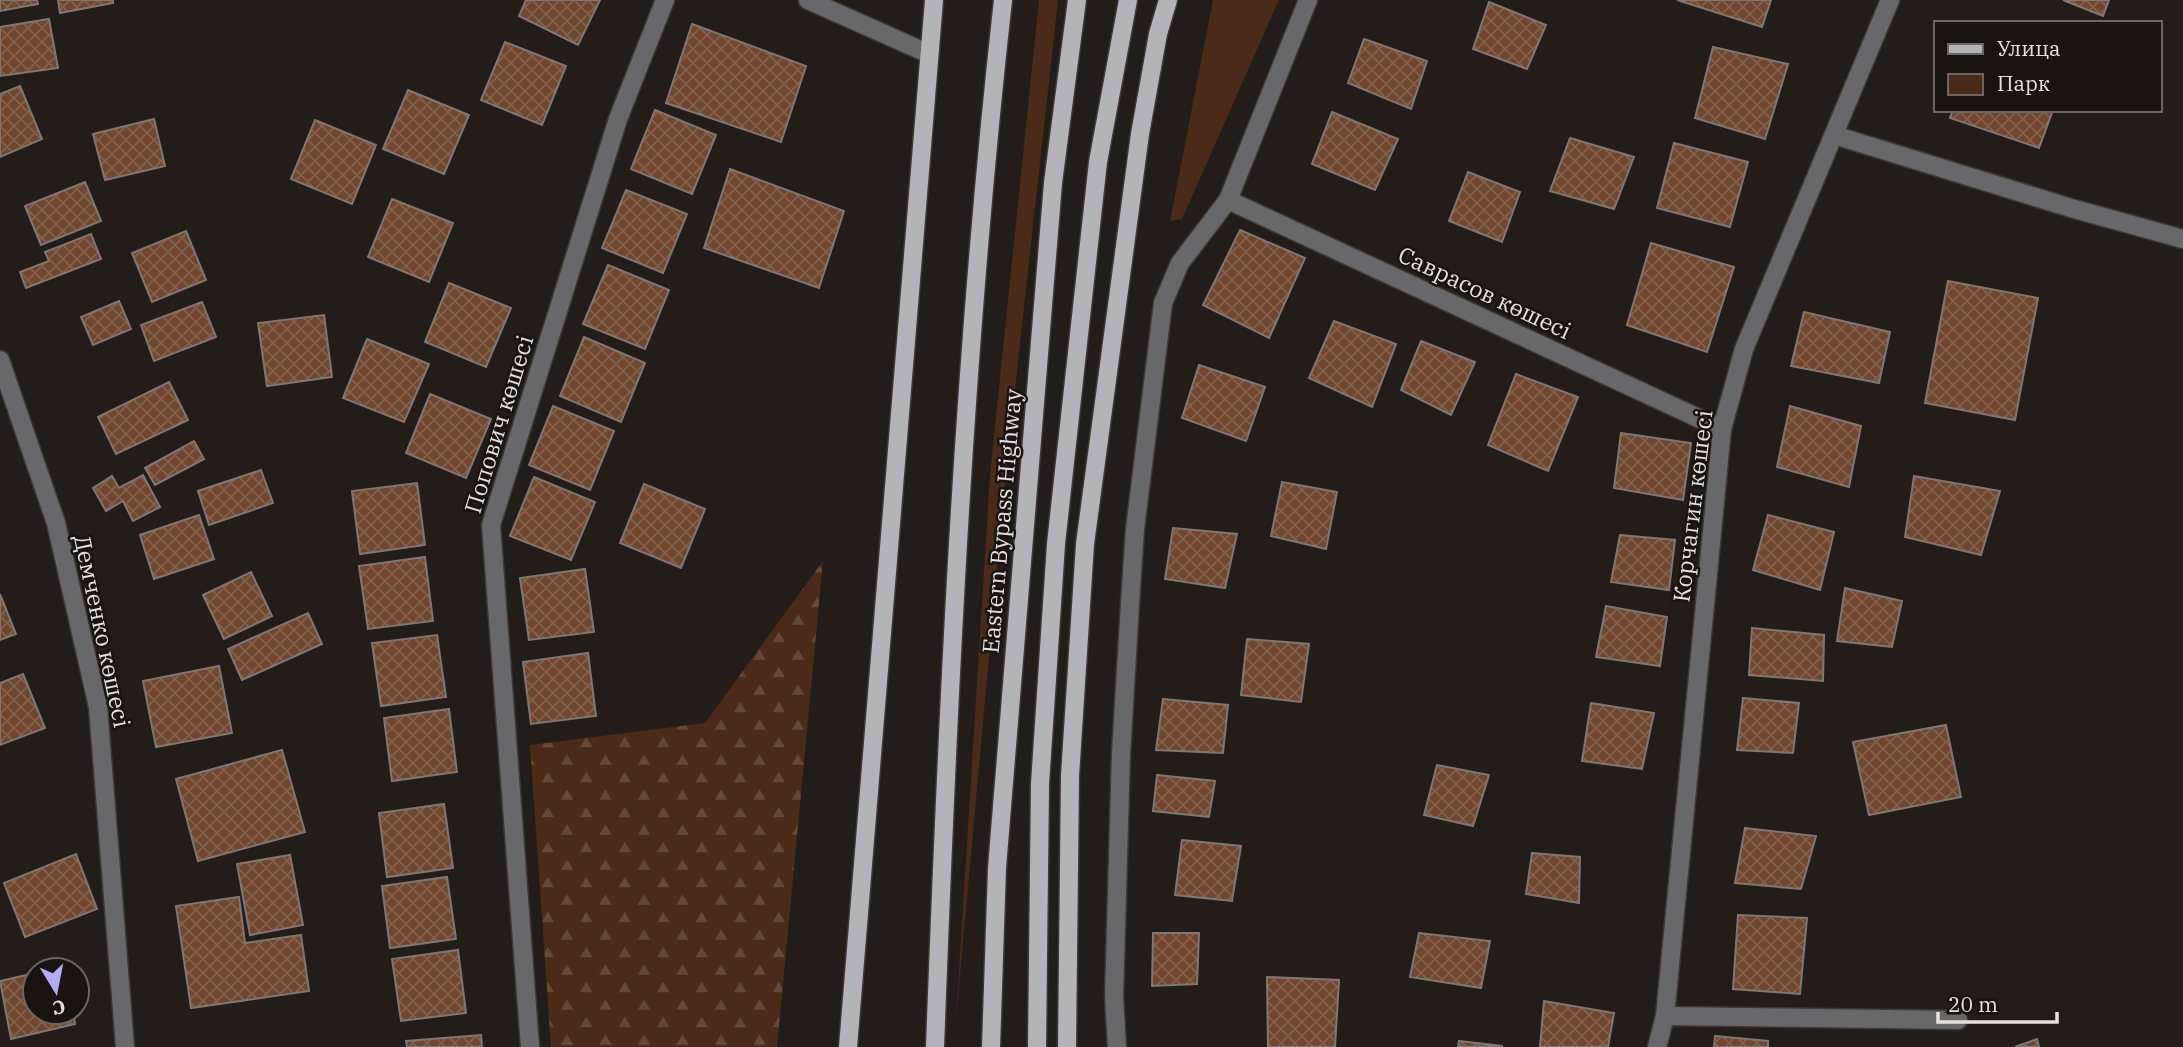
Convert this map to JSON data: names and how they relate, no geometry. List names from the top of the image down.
{
  "streets": {
    "main road": ["Eastern Bypass Highway"],
    "street": [
      "Саврасов көшесі",
      "Попович көшесі",
      "Корчагин көшесі",
      "Демченко көшесі"
    ]
  },
  "crossings": [
    ["Саврасов көшесі", "Корчагин көшесі"]
  ],
  "legend": ["Улица", "Парк"],
  "scale_bar": "20 m",
  "north": "bottom"
}
